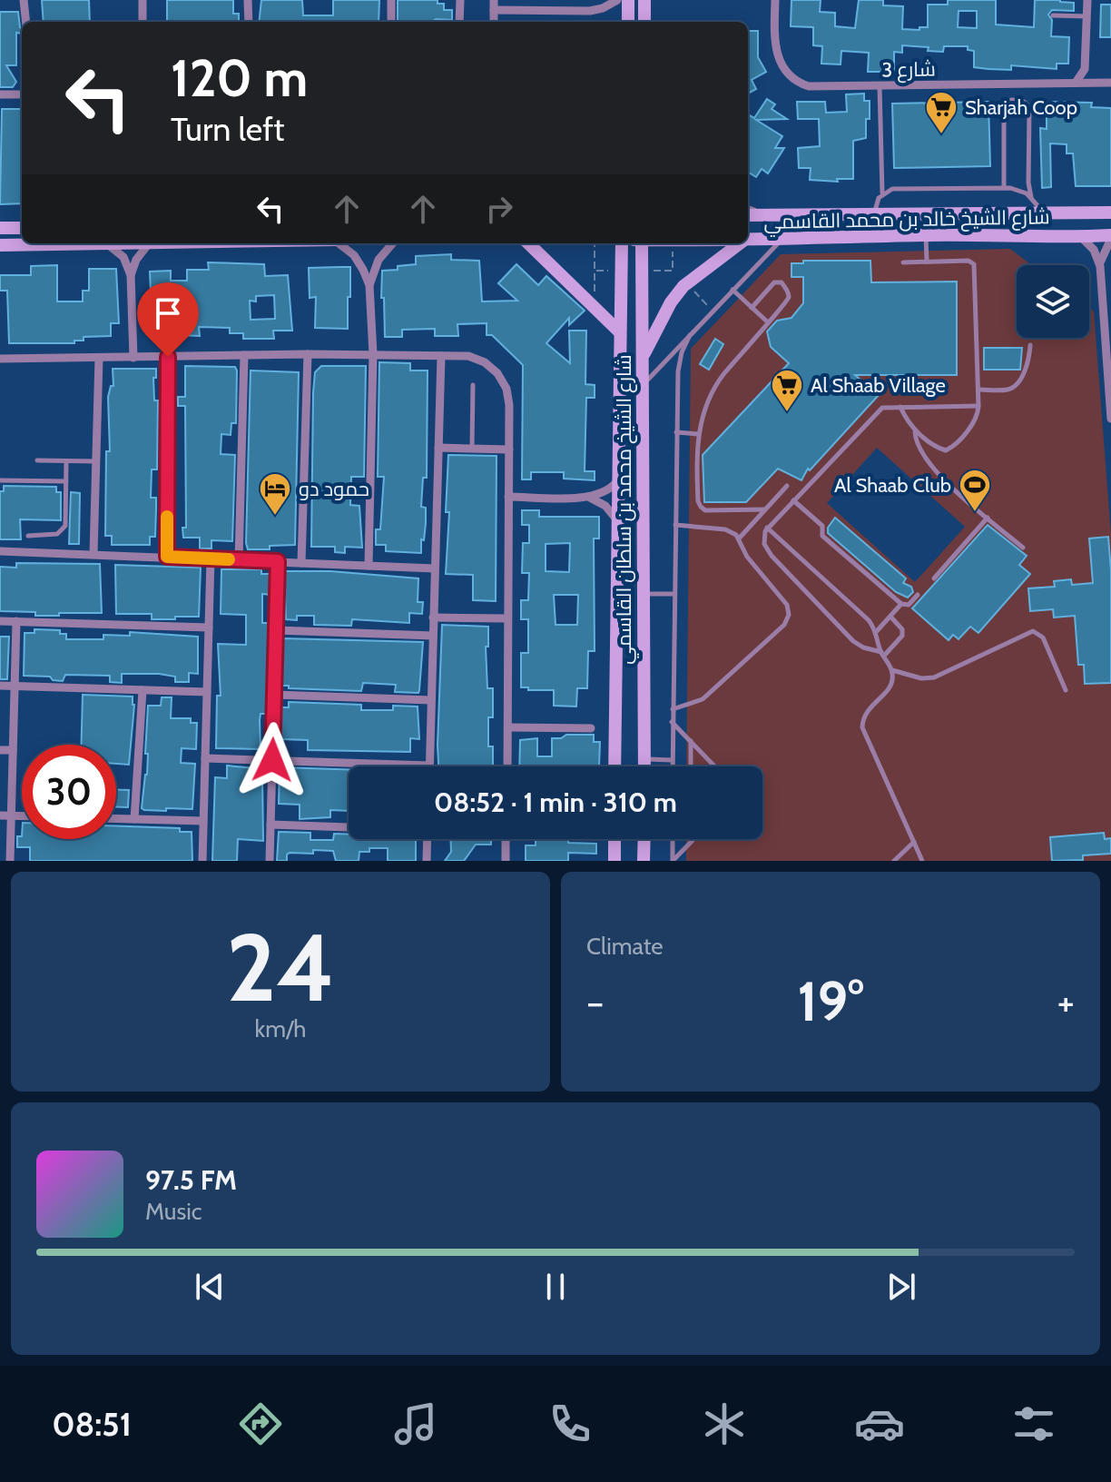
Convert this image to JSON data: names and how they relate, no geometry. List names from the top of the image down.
{
  "streets": {
    "main road": ["شارع الشيخ خالد بن محمد القاسمي", "شارع الشيخ محمد بن سلطان القاسمي"],
    "street": ["شارع 3"]
  },
  "places": {
    "supermarket": ["Sharjah Coop", "Al Shaab Village"],
    "sports": ["Al Shaab Club"],
    "hotel": ["حمود دو"]
  },
  "page": {
    "turn": ["120 m", "Turn left"],
    "limit": "30",
    "trip": "08:52 · 1 min · 310 m",
    "tile": [
      ["24", "km/h"],
      "Climate"
    ],
    "heat": ["−", "19°", "+"],
    "song": ["97.5 FM", "Music"],
    "tabs": "08:51"
  }
}
